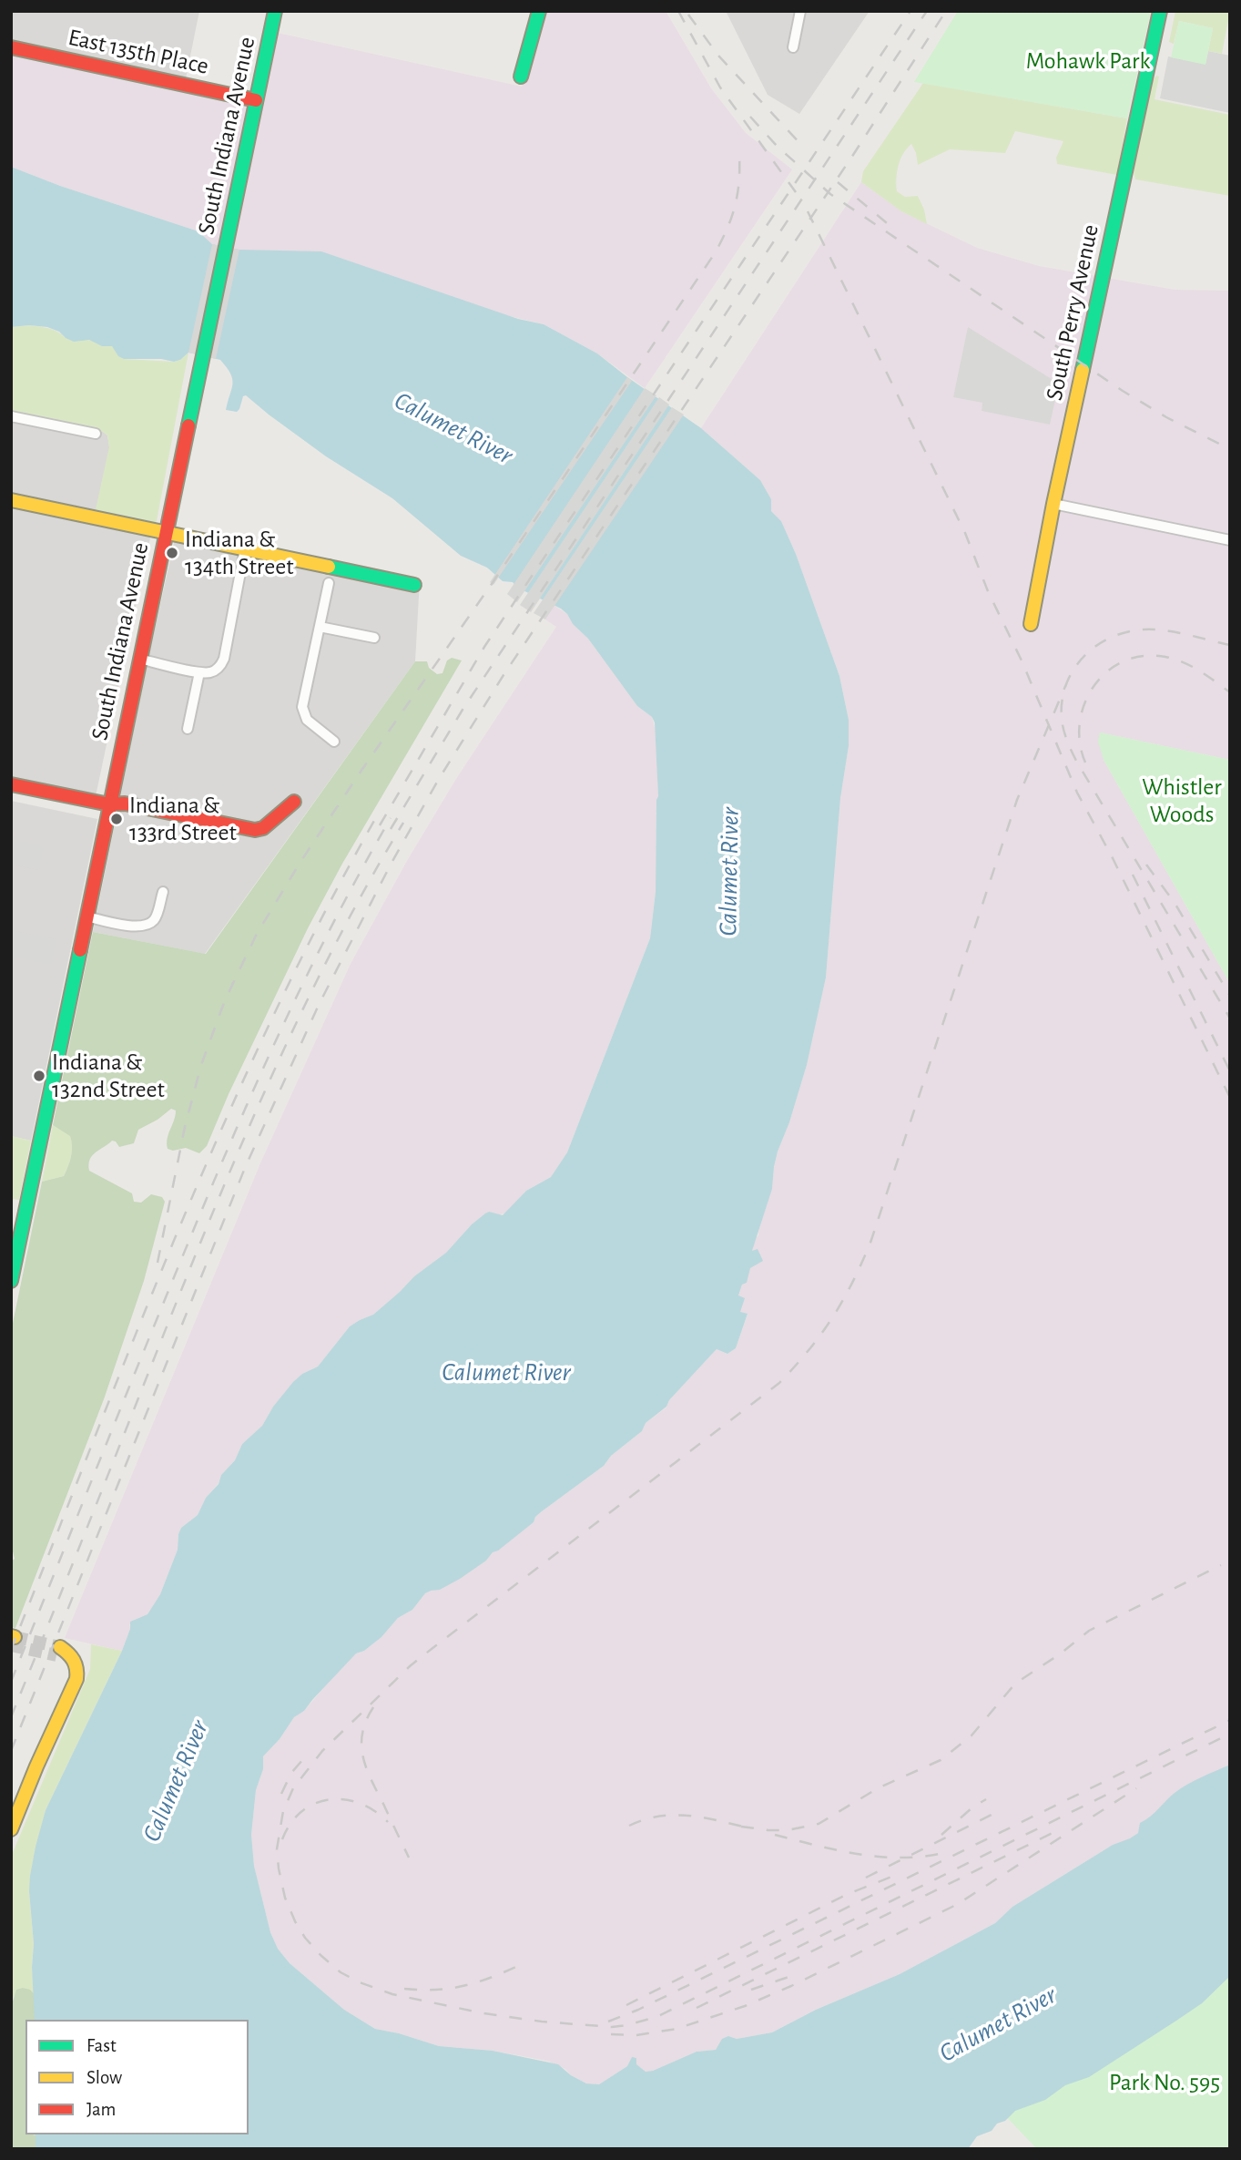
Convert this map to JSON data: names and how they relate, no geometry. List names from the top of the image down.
{
  "streets": {
    "street": ["East 135th Place", "South Indiana Avenue", "South Perry Avenue"]
  },
  "crossings": [
    ["East 135th Place", "South Indiana Avenue"]
  ],
  "water": ["Calumet River"],
  "parks": ["Mohawk Park", "Whistler Woods", "Park No. 595"],
  "places": ["Indiana & 134th Street", "Indiana & 133rd Street", "Indiana & 132nd Street"],
  "legend": ["Fast", "Slow", "Jam"]
}
